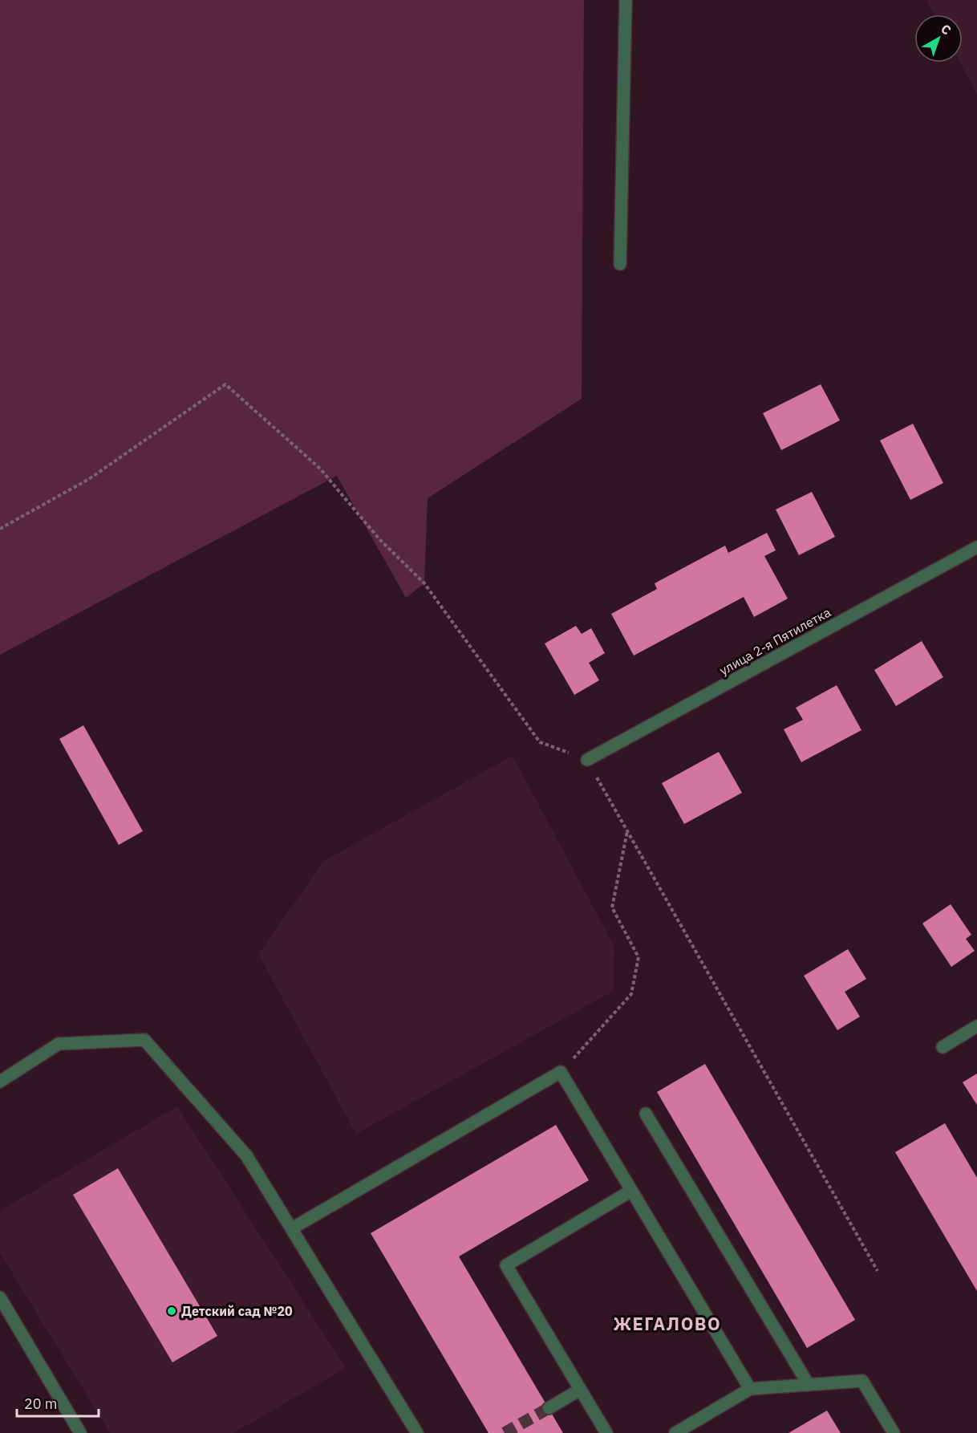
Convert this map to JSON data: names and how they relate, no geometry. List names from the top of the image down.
{
  "streets": {
    "street": ["улица 2-я Пятилетка"]
  },
  "districts": ["ЖЕГАЛОВО"],
  "places": ["Детский сад №20"],
  "scale_bar": "20 m",
  "north": "top right"
}
